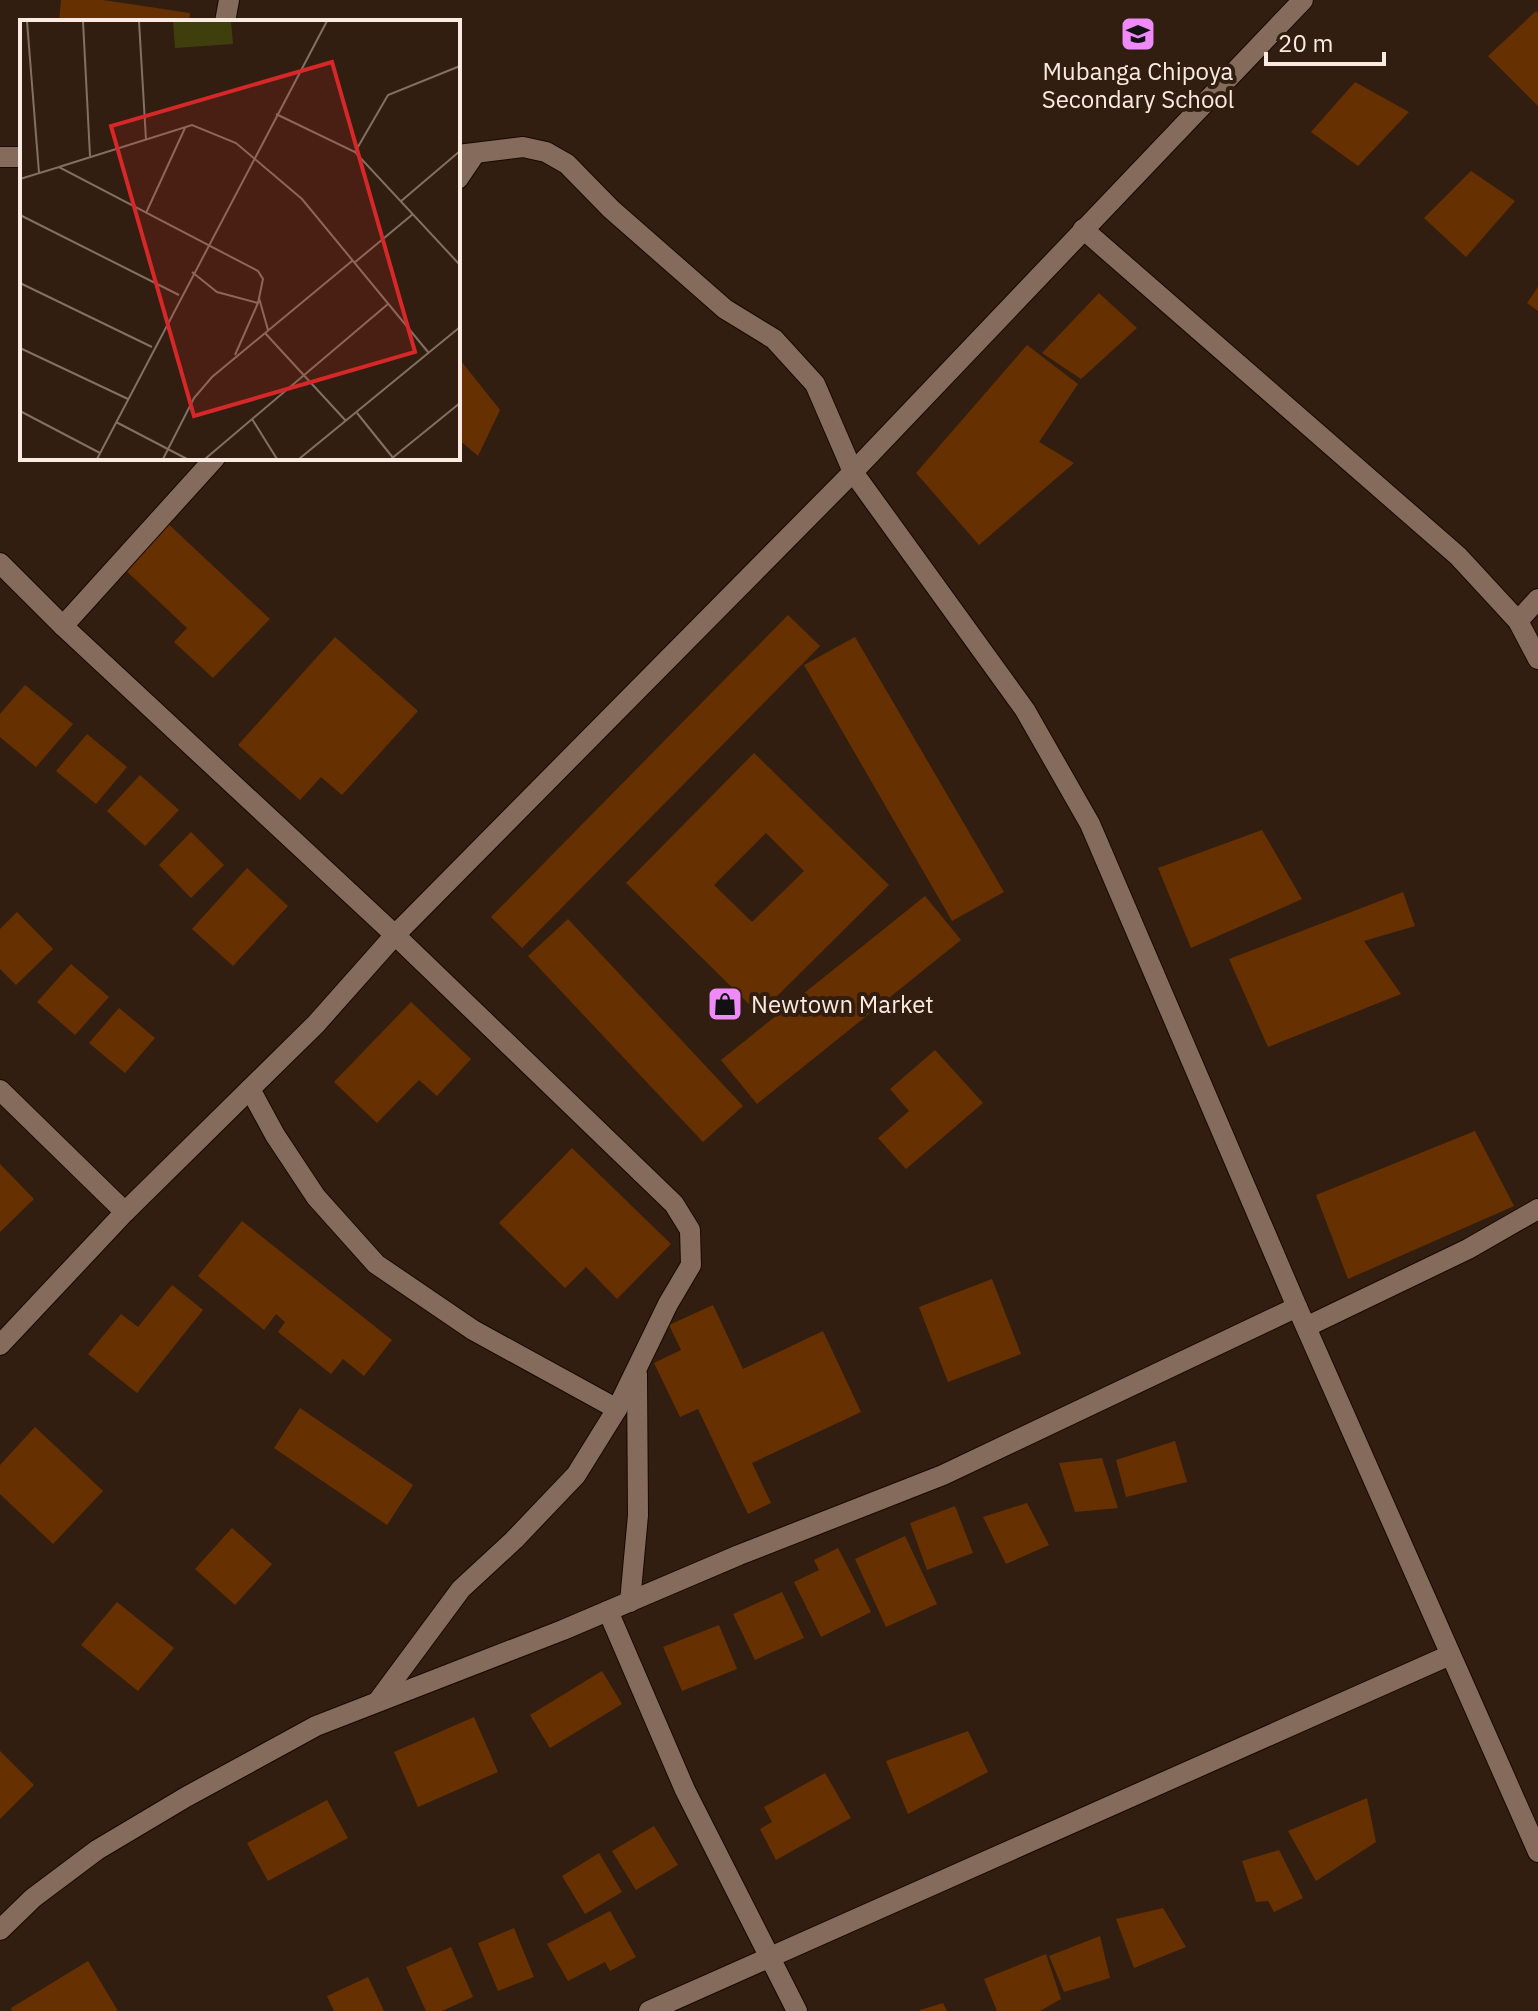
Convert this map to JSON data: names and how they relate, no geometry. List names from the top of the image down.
{
  "places": {
    "school or university": ["Mubanga Chipoya Secondary School"],
    "shop": ["Newtown Market"]
  },
  "scale_bar": "20 m"
}
